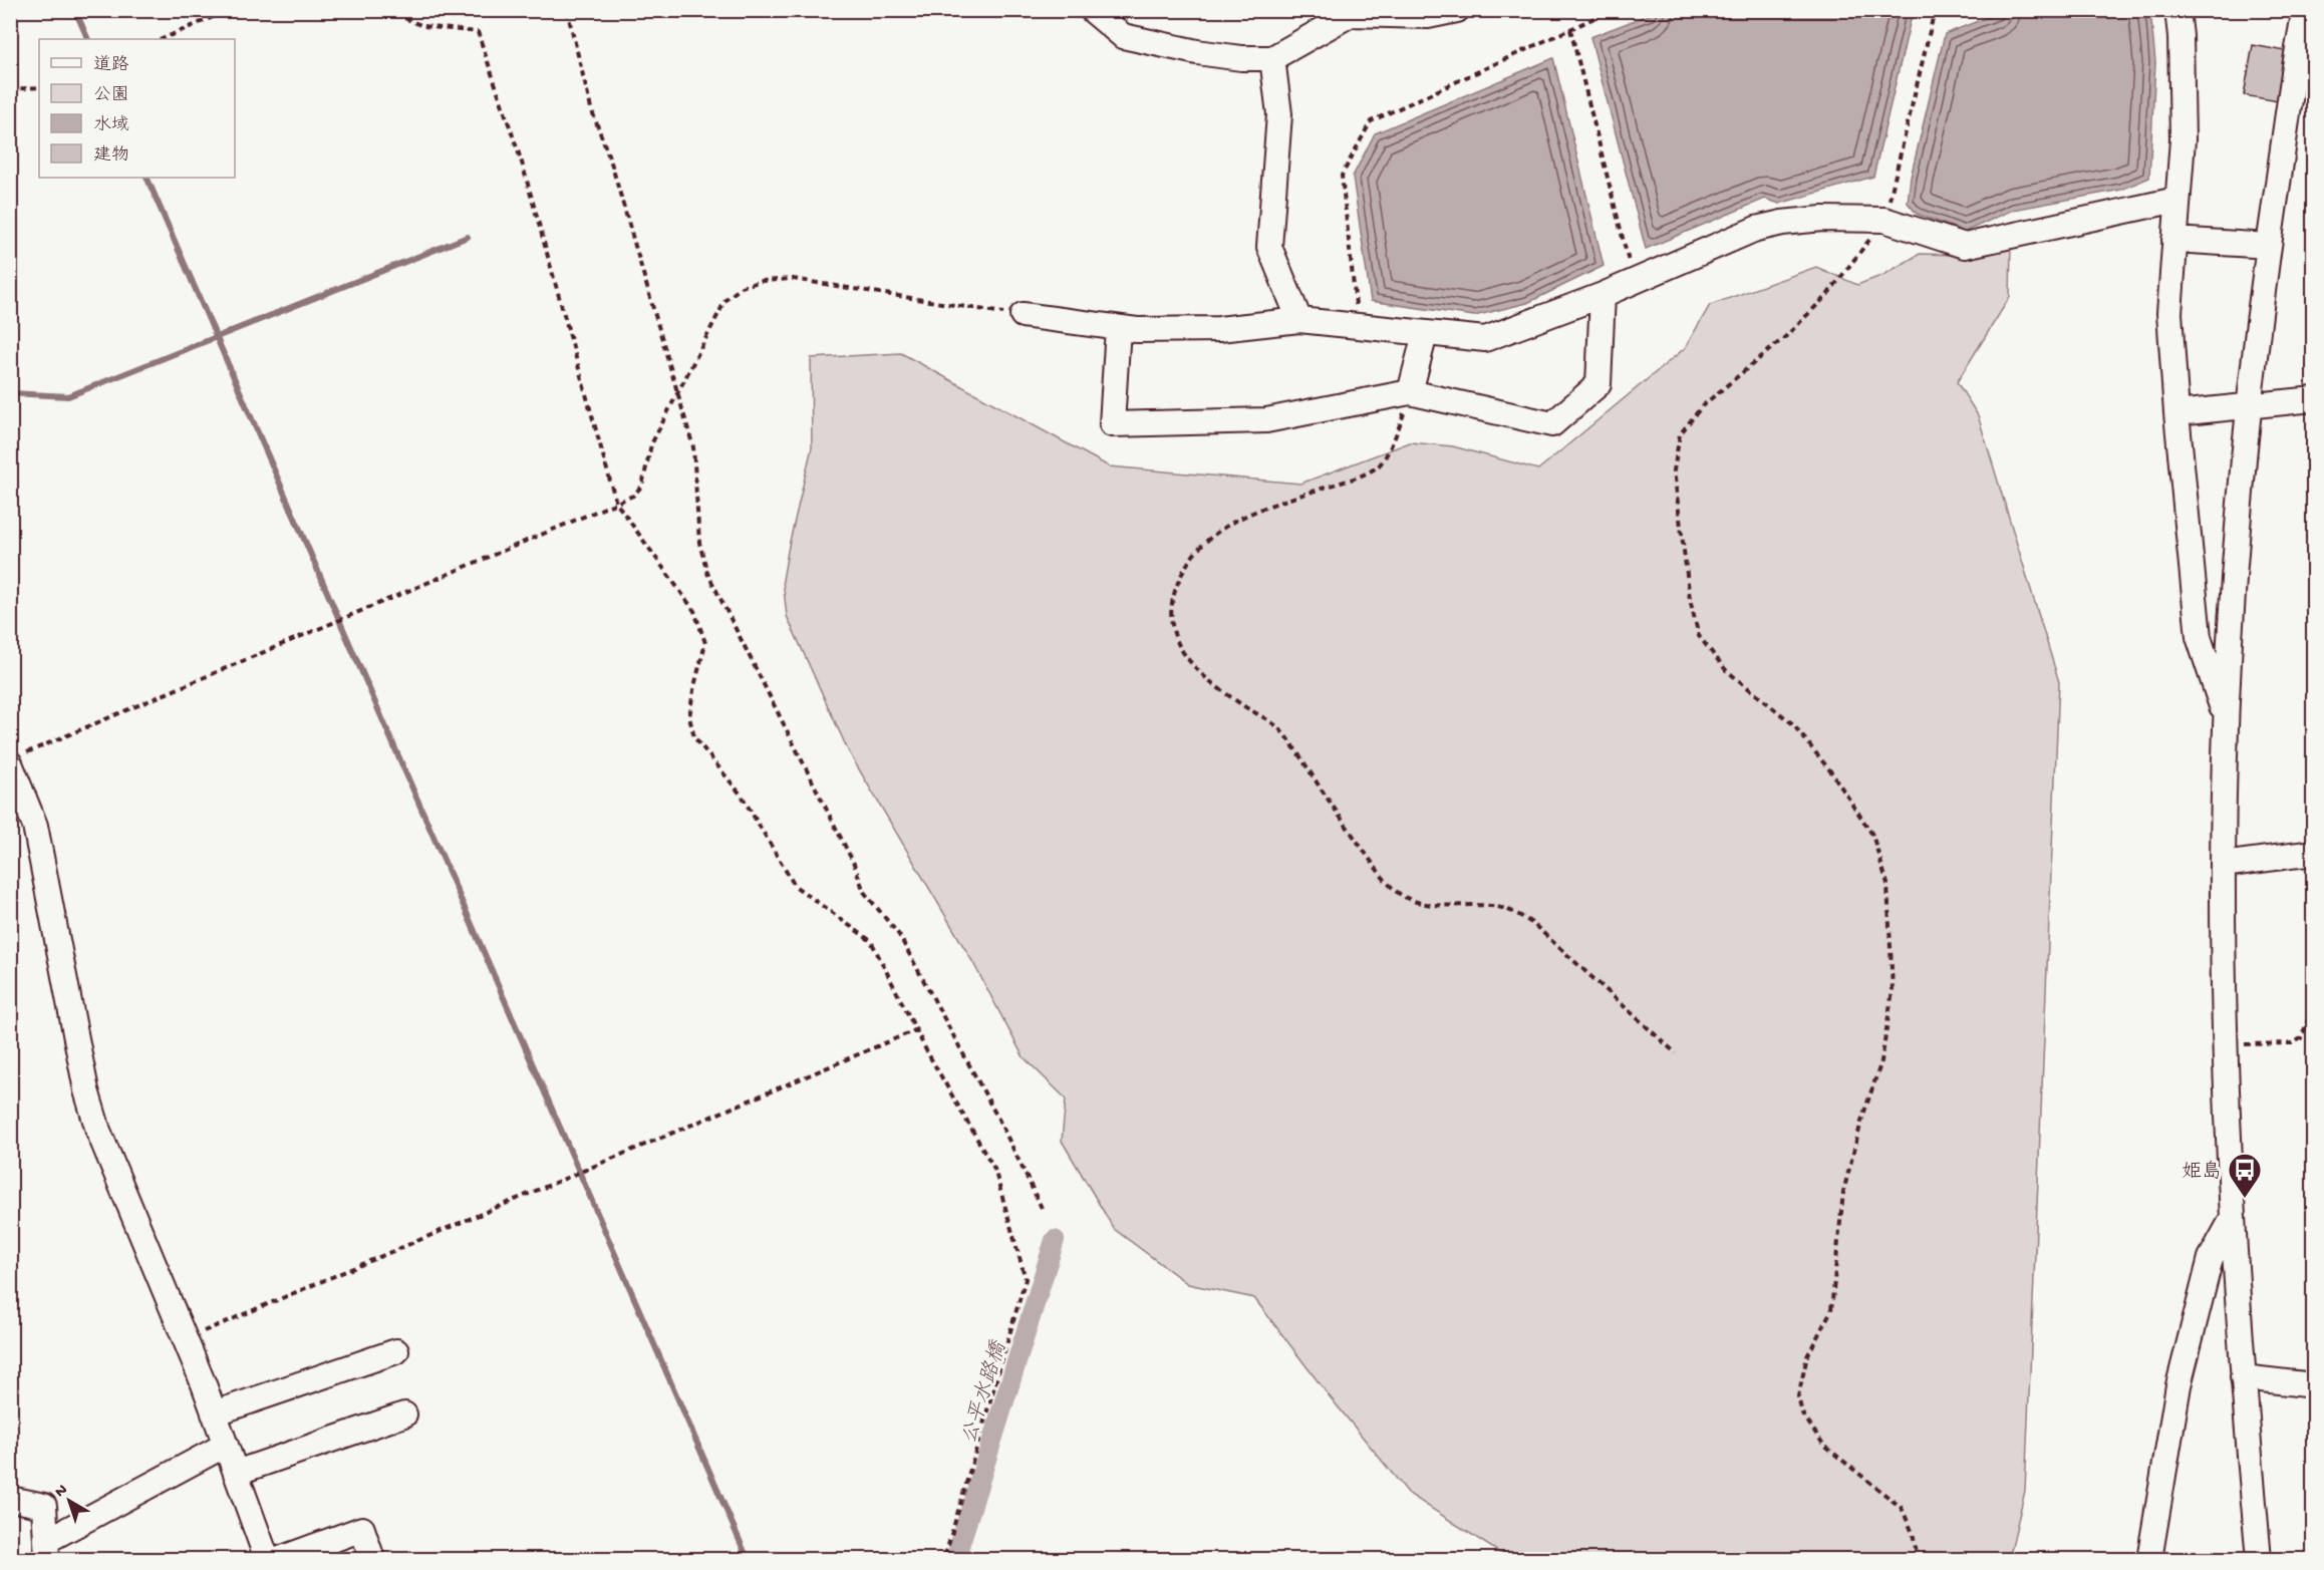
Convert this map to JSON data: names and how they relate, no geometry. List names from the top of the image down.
{
  "water": ["公平水路橋"],
  "places": {
    "bus stop": ["姫島"]
  },
  "legend": [
    "道路",
    "公園",
    "水域",
    "建物"
  ],
  "north": "top left"
}
